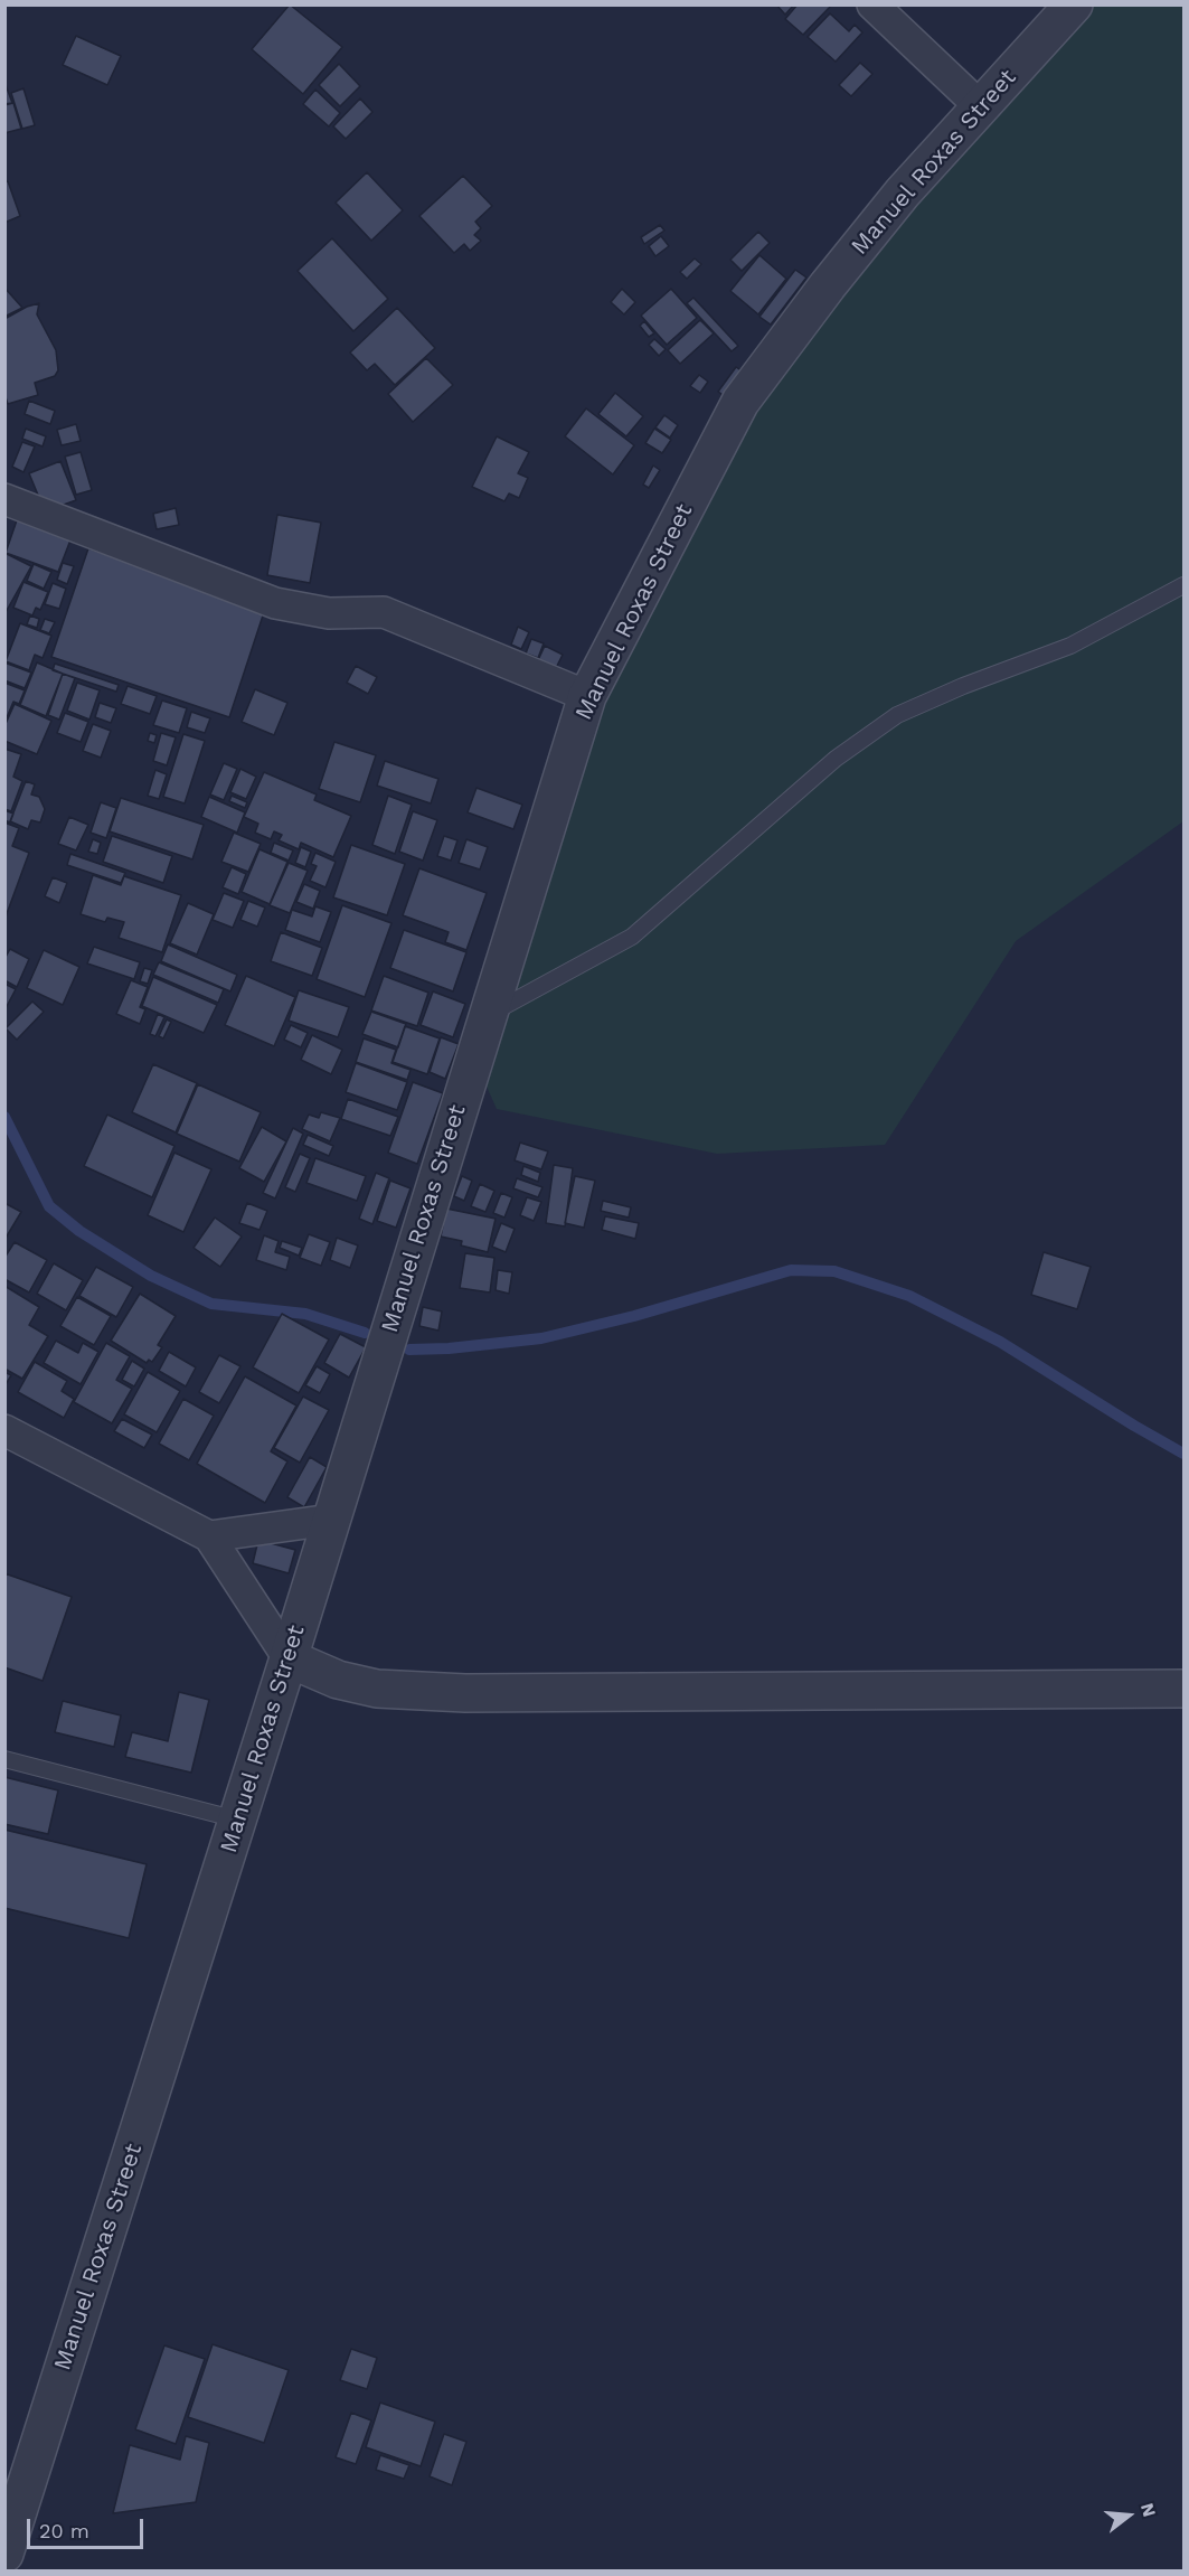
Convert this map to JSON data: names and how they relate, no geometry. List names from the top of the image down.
{
  "streets": {
    "street": ["Manuel Roxas Street"]
  },
  "scale_bar": "20 m",
  "north": "right"
}
